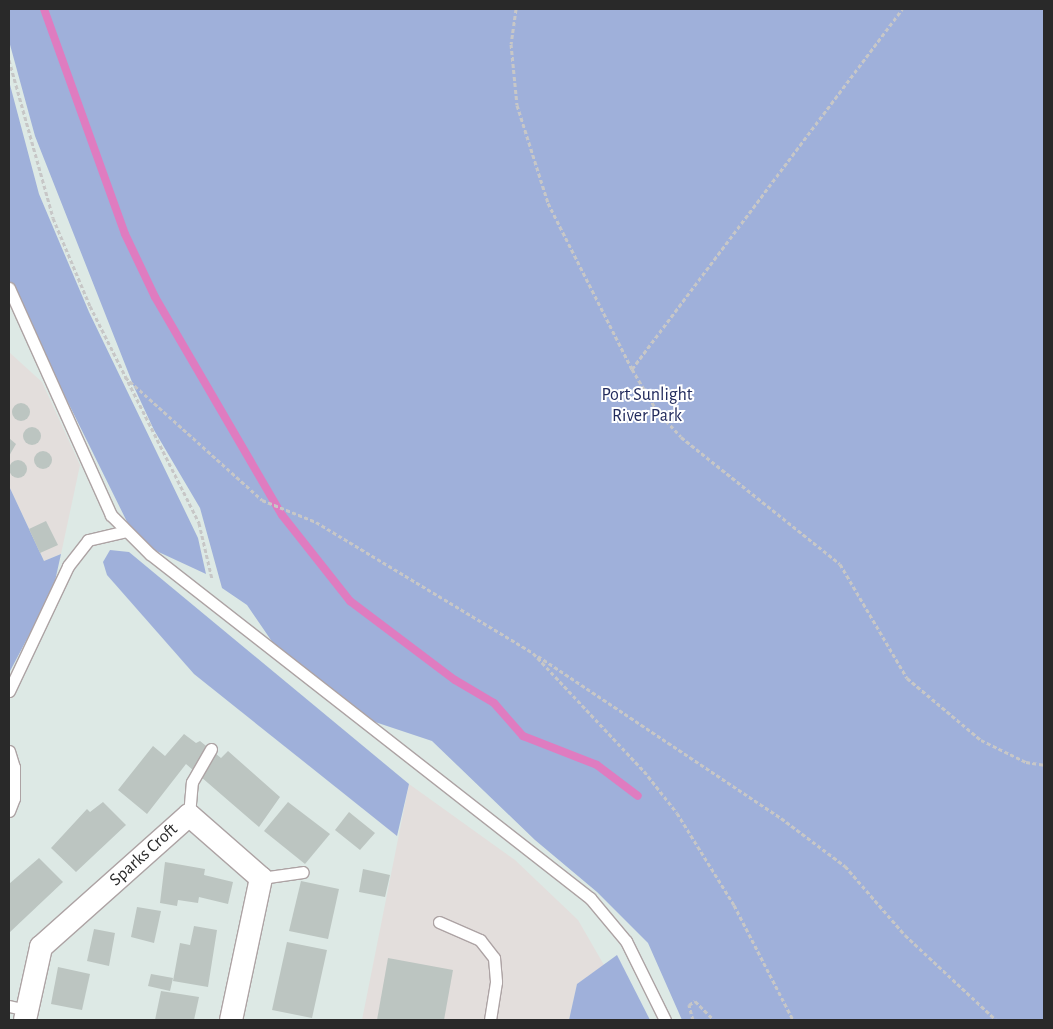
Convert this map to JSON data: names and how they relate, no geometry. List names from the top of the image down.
{
  "streets": {
    "street": ["Sparks Croft"]
  },
  "parks": ["Port Sunlight River Park"]
}
